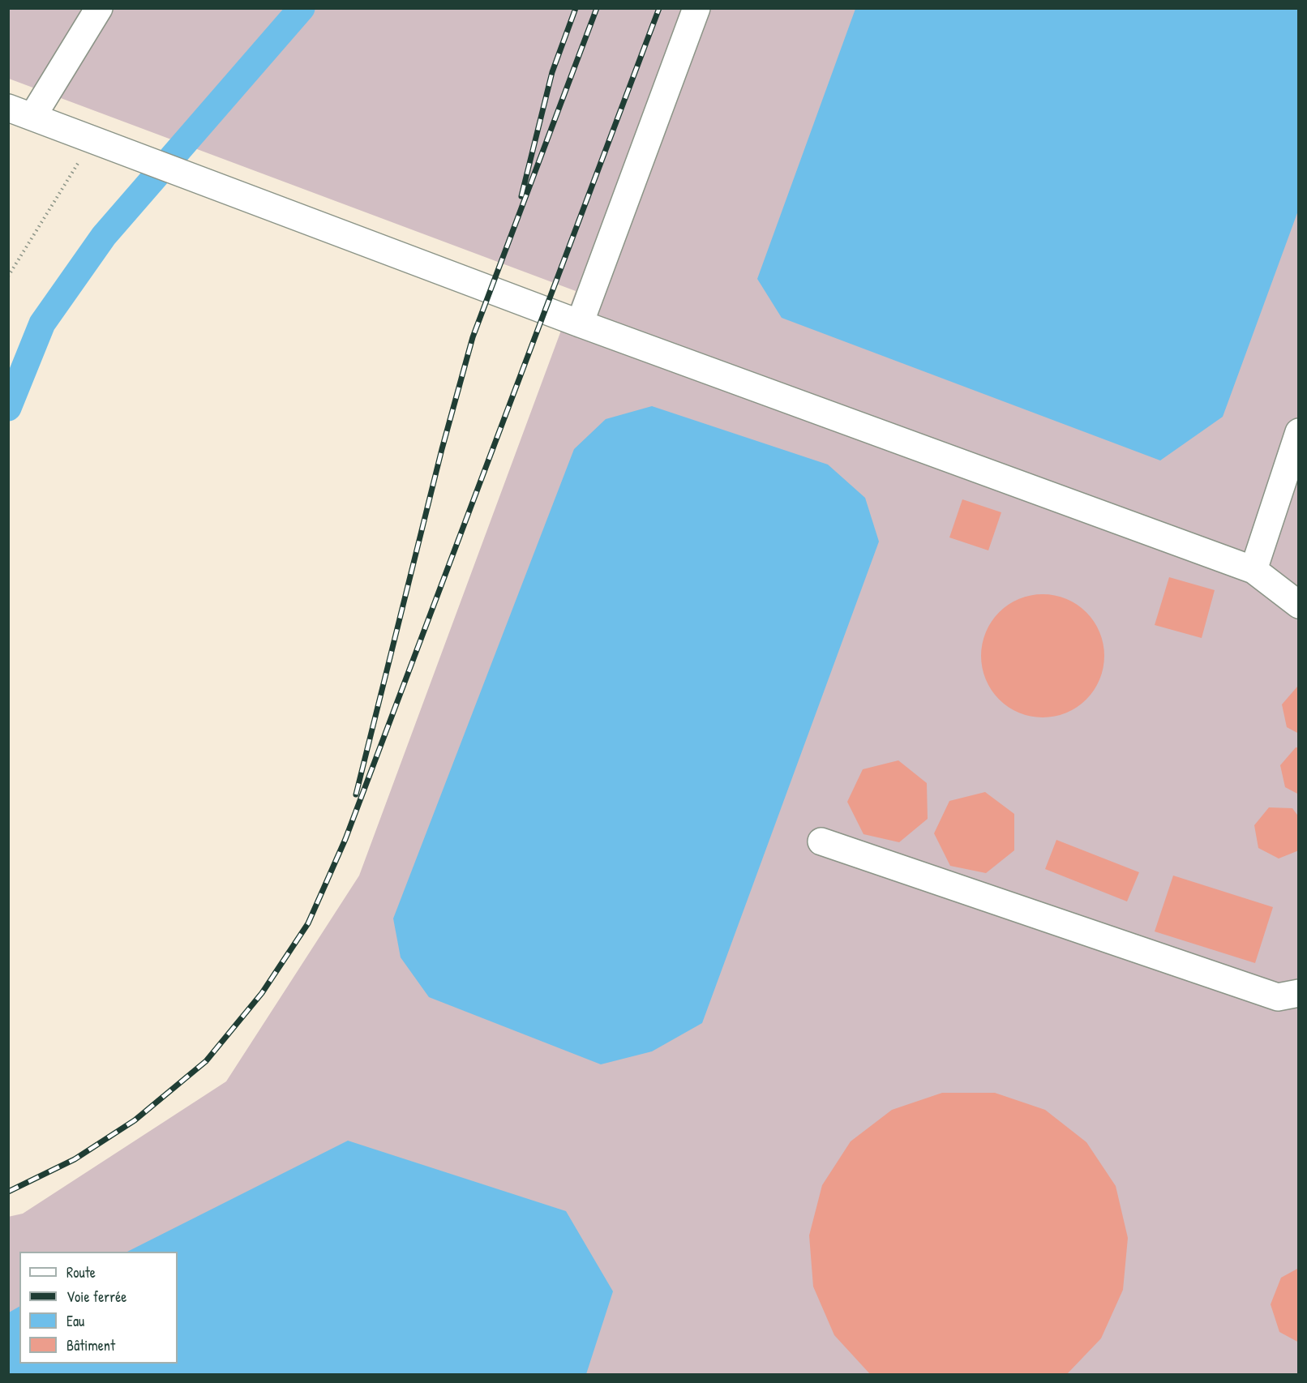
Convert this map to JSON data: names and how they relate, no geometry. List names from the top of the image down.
{
  "legend": [
    "Route",
    "Voie ferrée",
    "Eau",
    "Bâtiment"
  ]
}
